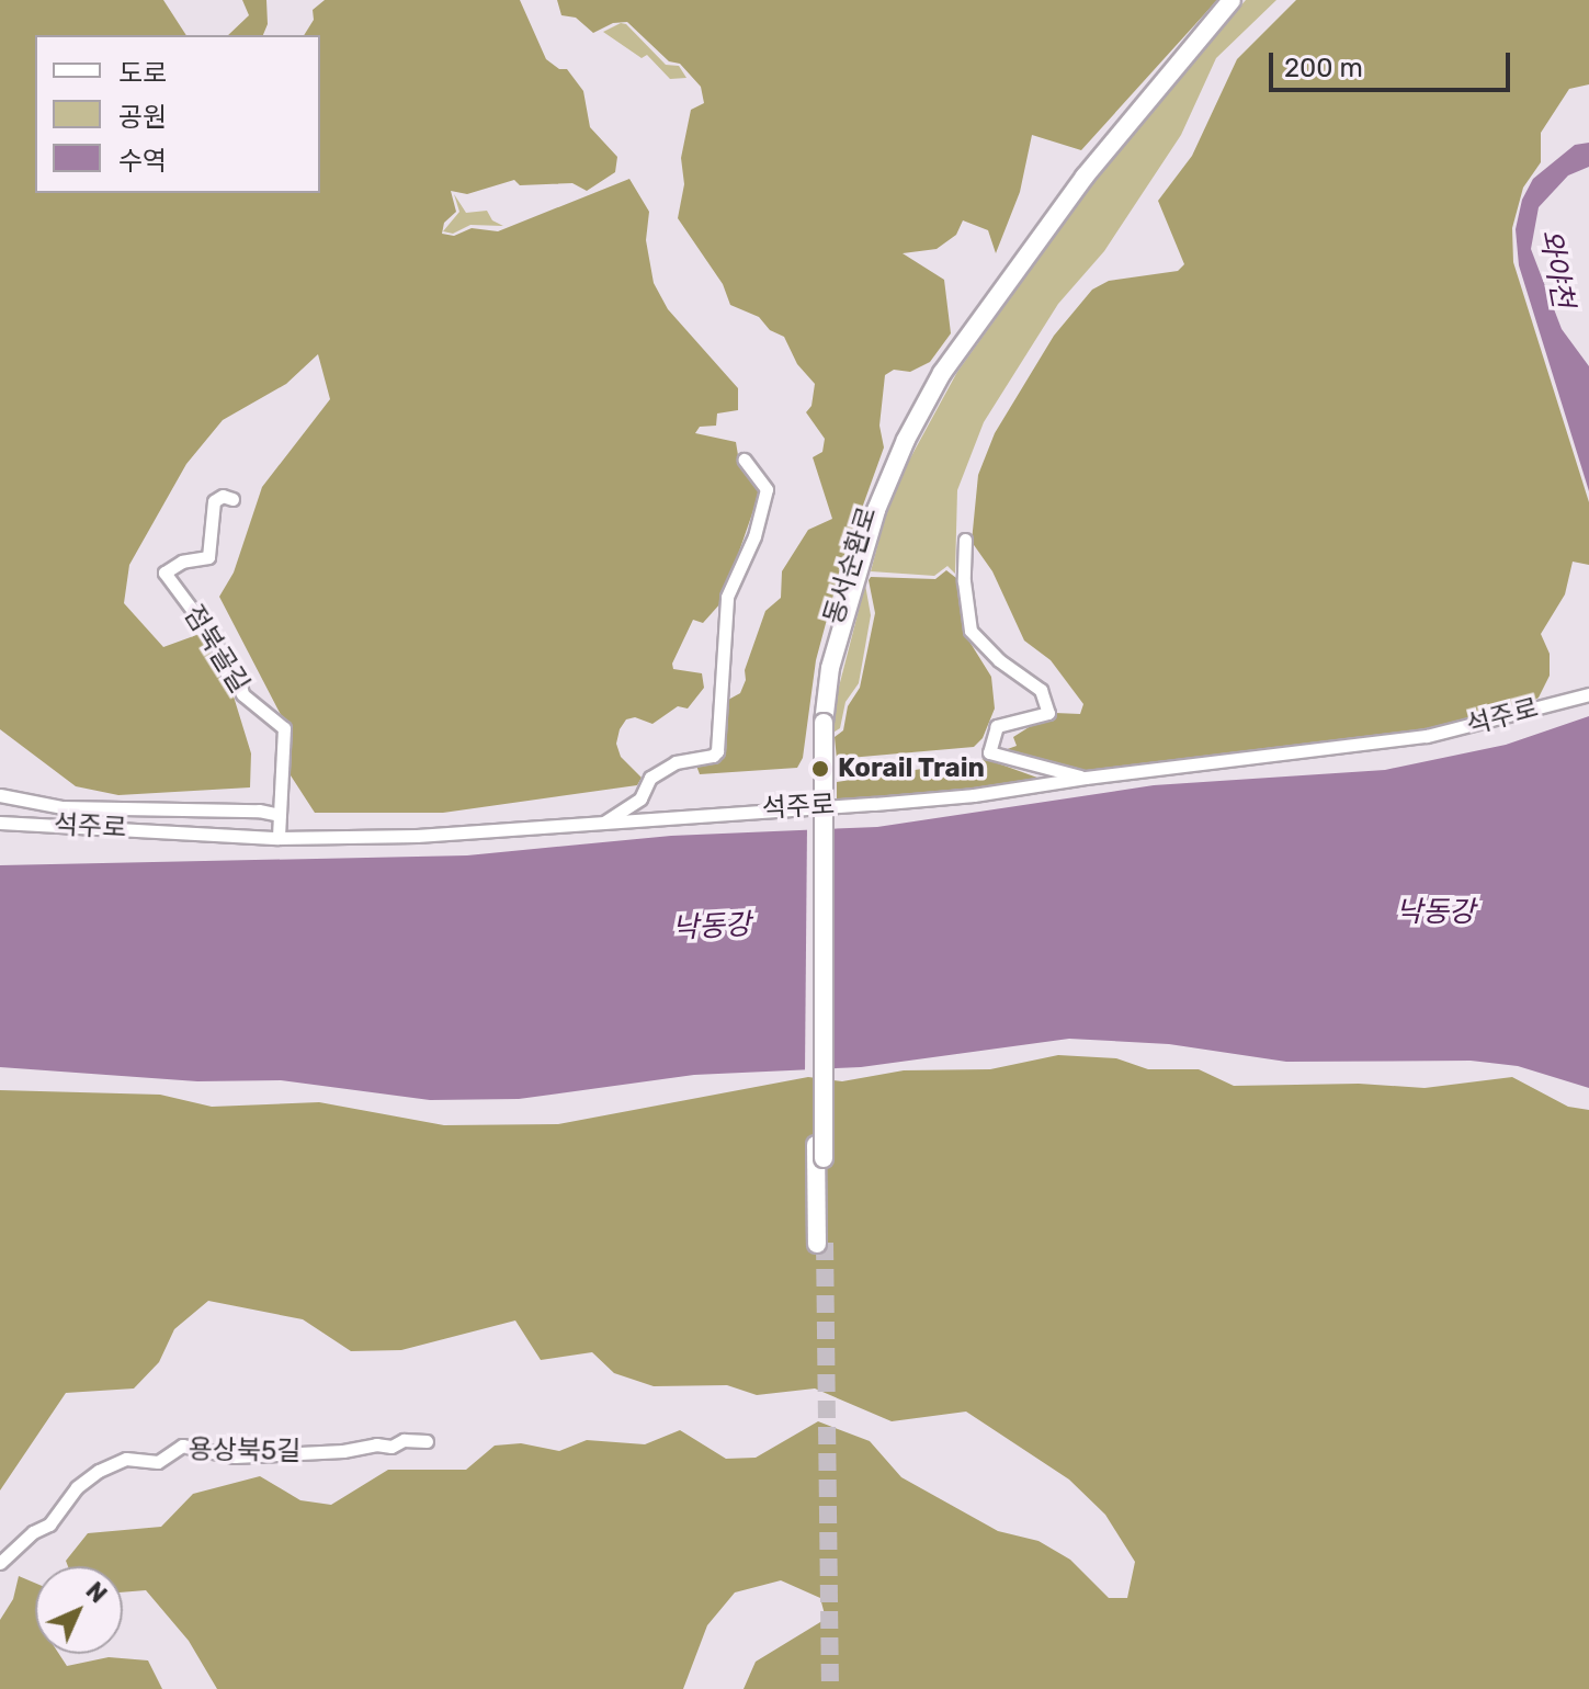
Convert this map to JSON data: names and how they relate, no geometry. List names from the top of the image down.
{
  "streets": {
    "highway": ["동서순환로"],
    "street": ["점북골길", "석주로", "용상북5길"]
  },
  "crossings": [
    ["점북골길", "석주로"]
  ],
  "water": ["와야천", "낙동강"],
  "places": ["Korail Train"],
  "legend": ["도로", "공원", "수역"],
  "scale_bar": "200 m",
  "north": "top right"
}
